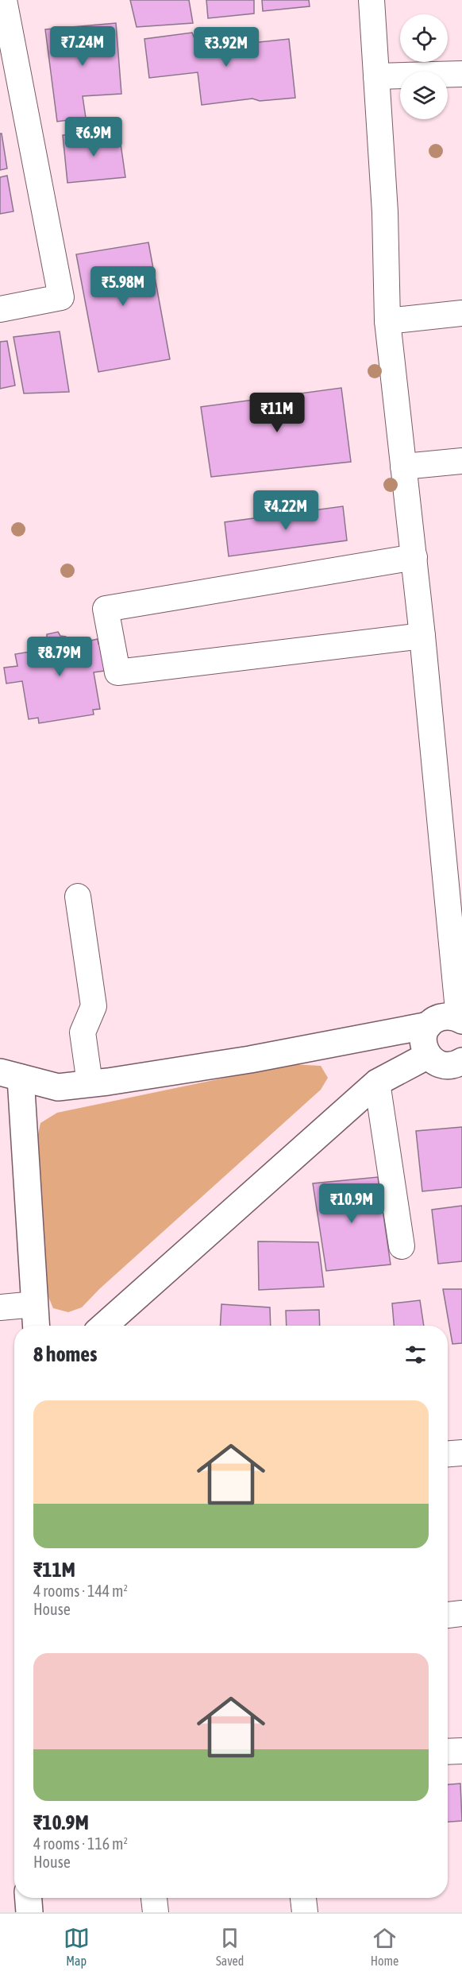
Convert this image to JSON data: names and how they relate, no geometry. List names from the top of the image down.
{
  "page": {
    "price": [
      "₹7.24M",
      "₹3.92M",
      "₹6.9M",
      "₹5.98M",
      "₹11M",
      "₹4.22M",
      "₹8.79M",
      "₹10.9M"
    ],
    "heading": "8 homes",
    "list": [
      {
        "name": "₹11M",
        "note": "4 rooms · 144 m² · House"
      },
      {
        "name": "₹10.9M",
        "note": "4 rooms · 116 m² · House"
      }
    ],
    "tabs": ["Map", "Saved", "Home"]
  }
}
